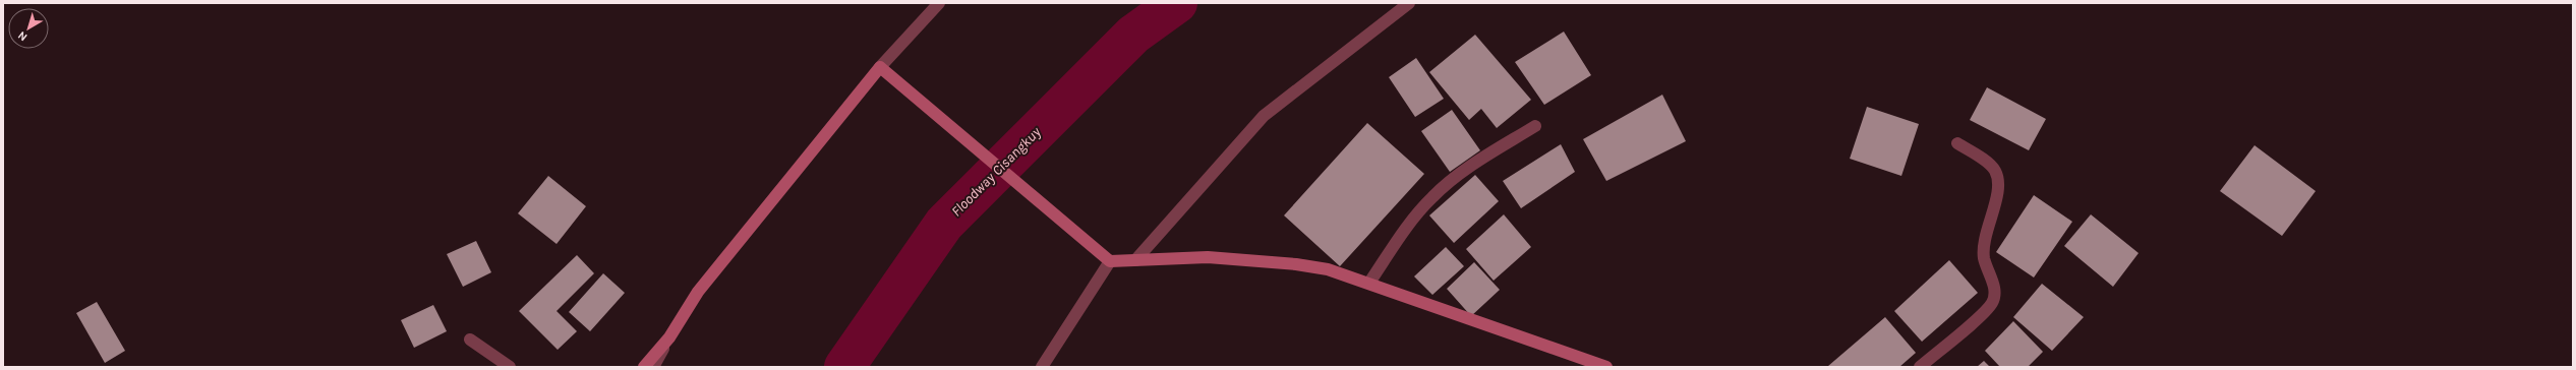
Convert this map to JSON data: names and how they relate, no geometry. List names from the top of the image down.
{
  "water": ["Floodway Cisangkuy"],
  "north": "bottom left"
}
